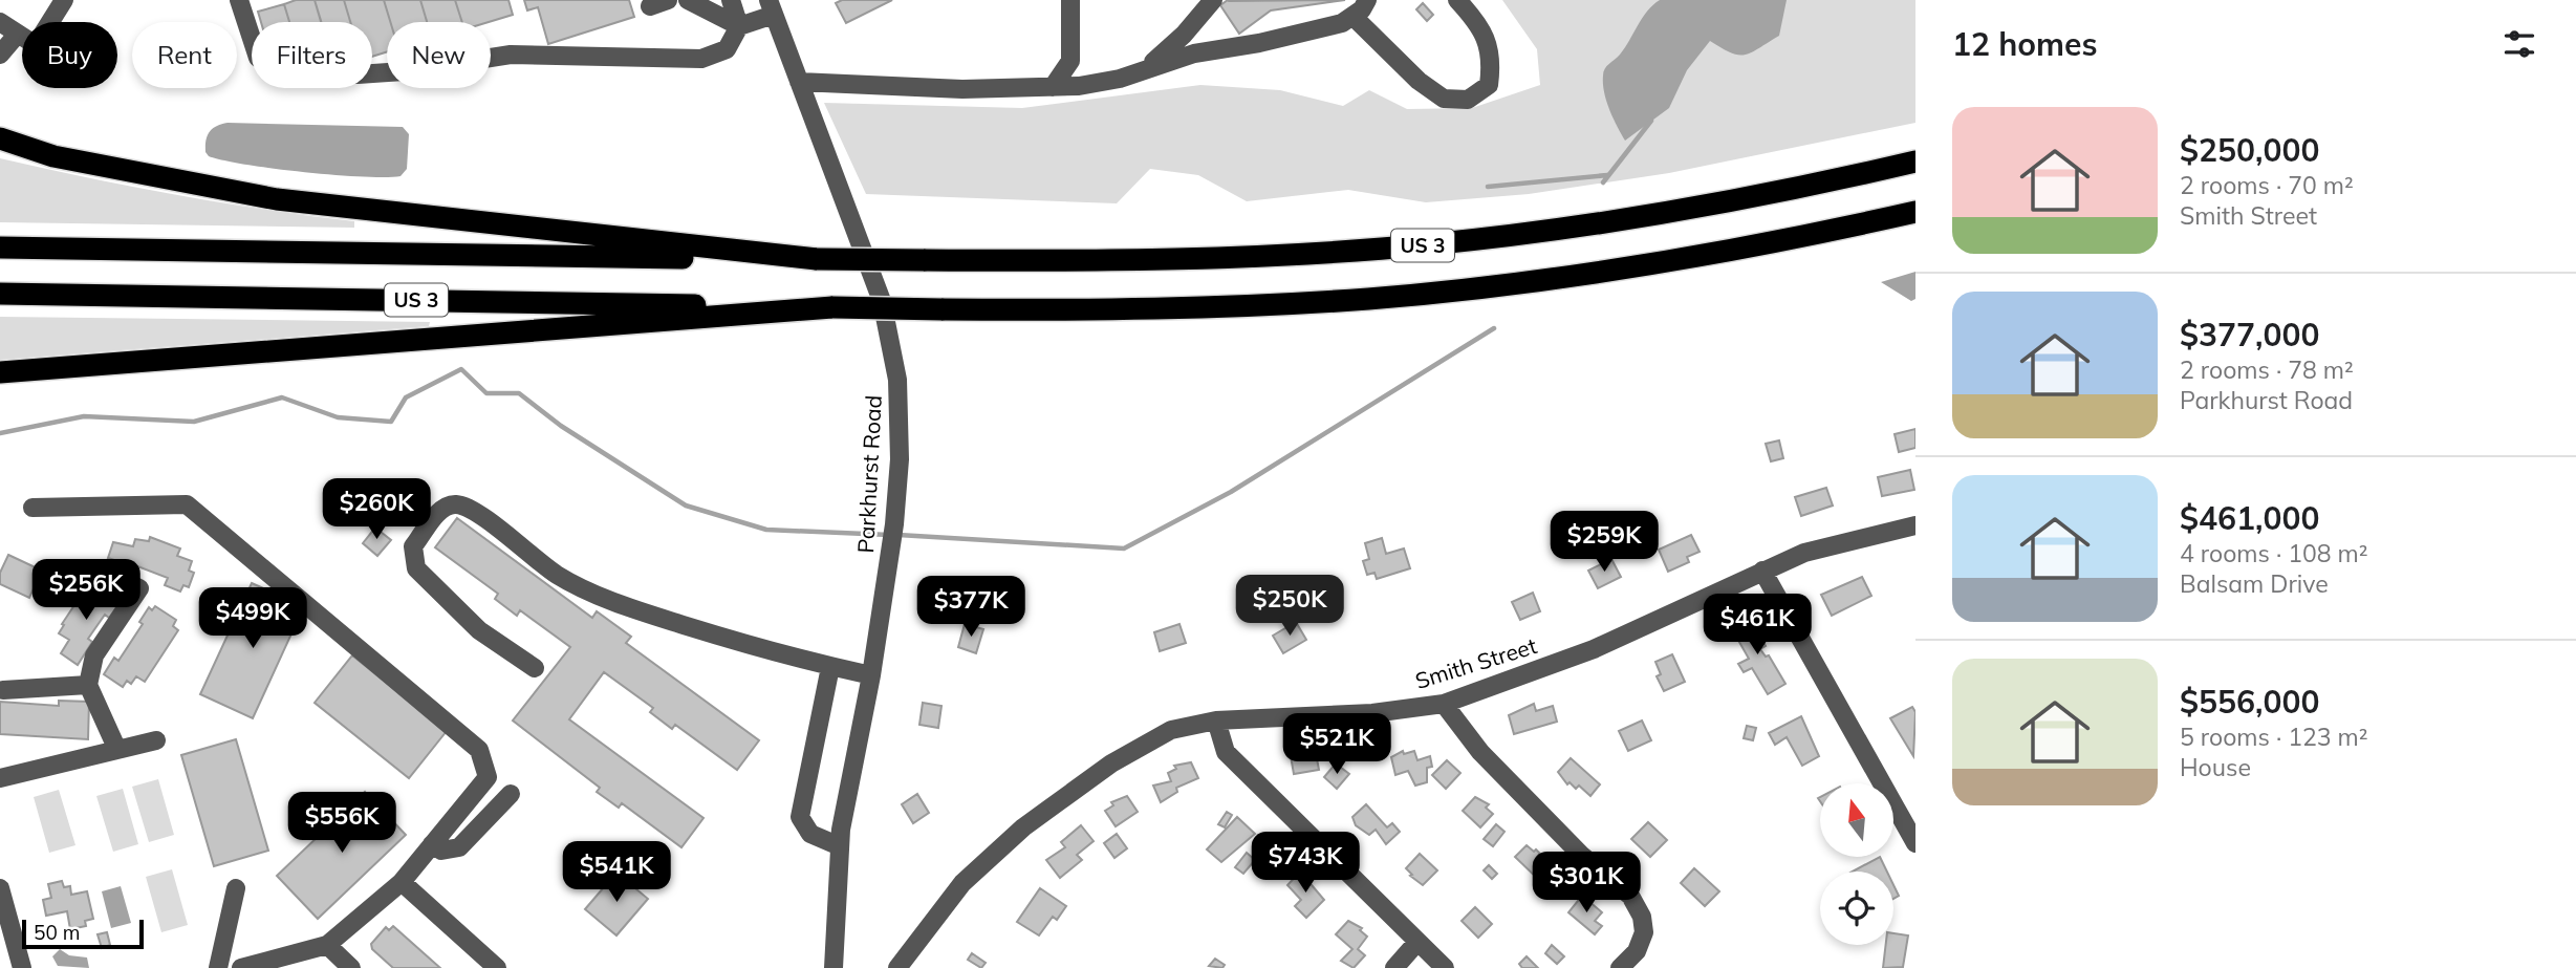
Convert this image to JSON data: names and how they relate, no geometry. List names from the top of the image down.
{
  "streets": {
    "highway": ["US 3"],
    "street": ["Parkhurst Road", "Smith Street"]
  },
  "scale_bar": "50 m",
  "north": "top",
  "page": {
    "heading": "12 homes",
    "chip": [
      "Buy",
      "Rent",
      "Filters",
      "New"
    ],
    "list": [
      {
        "name": "$250,000",
        "note": "2 rooms · 70 m² · Smith Street"
      },
      {
        "name": "$377,000",
        "note": "2 rooms · 78 m² · Parkhurst Road"
      },
      {
        "name": "$461,000",
        "note": "4 rooms · 108 m² · Balsam Drive"
      },
      {
        "name": "$556,000",
        "note": "5 rooms · 123 m² · House"
      }
    ],
    "price": [
      "$260K",
      "$259K",
      "$256K",
      "$250K",
      "$377K",
      "$499K",
      "$461K",
      "$521K",
      "$556K",
      "$743K",
      "$541K",
      "$301K"
    ],
    "scale": "50 m"
  }
}
